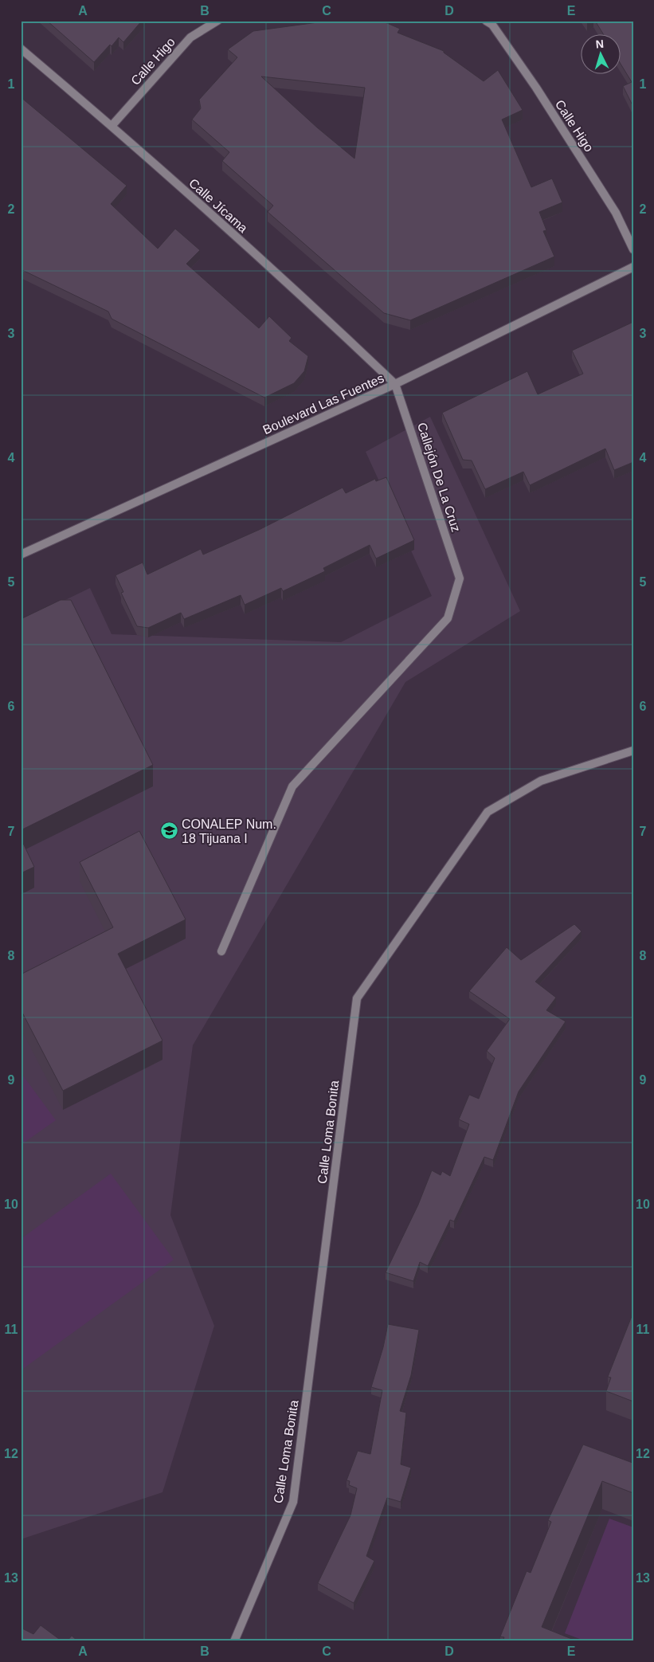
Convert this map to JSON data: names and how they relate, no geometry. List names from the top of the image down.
{
  "streets": {
    "street": [
      "Calle Higo",
      "Calle Jícama",
      "Boulevard Las Fuentes",
      "Callejón De La Cruz",
      "Calle Loma Bonita"
    ]
  },
  "crossings": [
    ["Calle Higo", "Calle Jícama"],
    ["Calle Jícama", "Boulevard Las Fuentes"],
    ["Calle Jícama", "Callejón De La Cruz"],
    ["Boulevard Las Fuentes", "Callejón De La Cruz"]
  ],
  "places": {
    "school or university": ["CONALEP Num. 18 Tijuana I"]
  },
  "north": "top",
  "grid": {
    "columns": [
      "A",
      "B",
      "C",
      "D",
      "E"
    ],
    "rows": [
      "1",
      "2",
      "3",
      "4",
      "5",
      "6",
      "7",
      "8",
      "9",
      "10",
      "11",
      "12",
      "13"
    ]
  }
}
